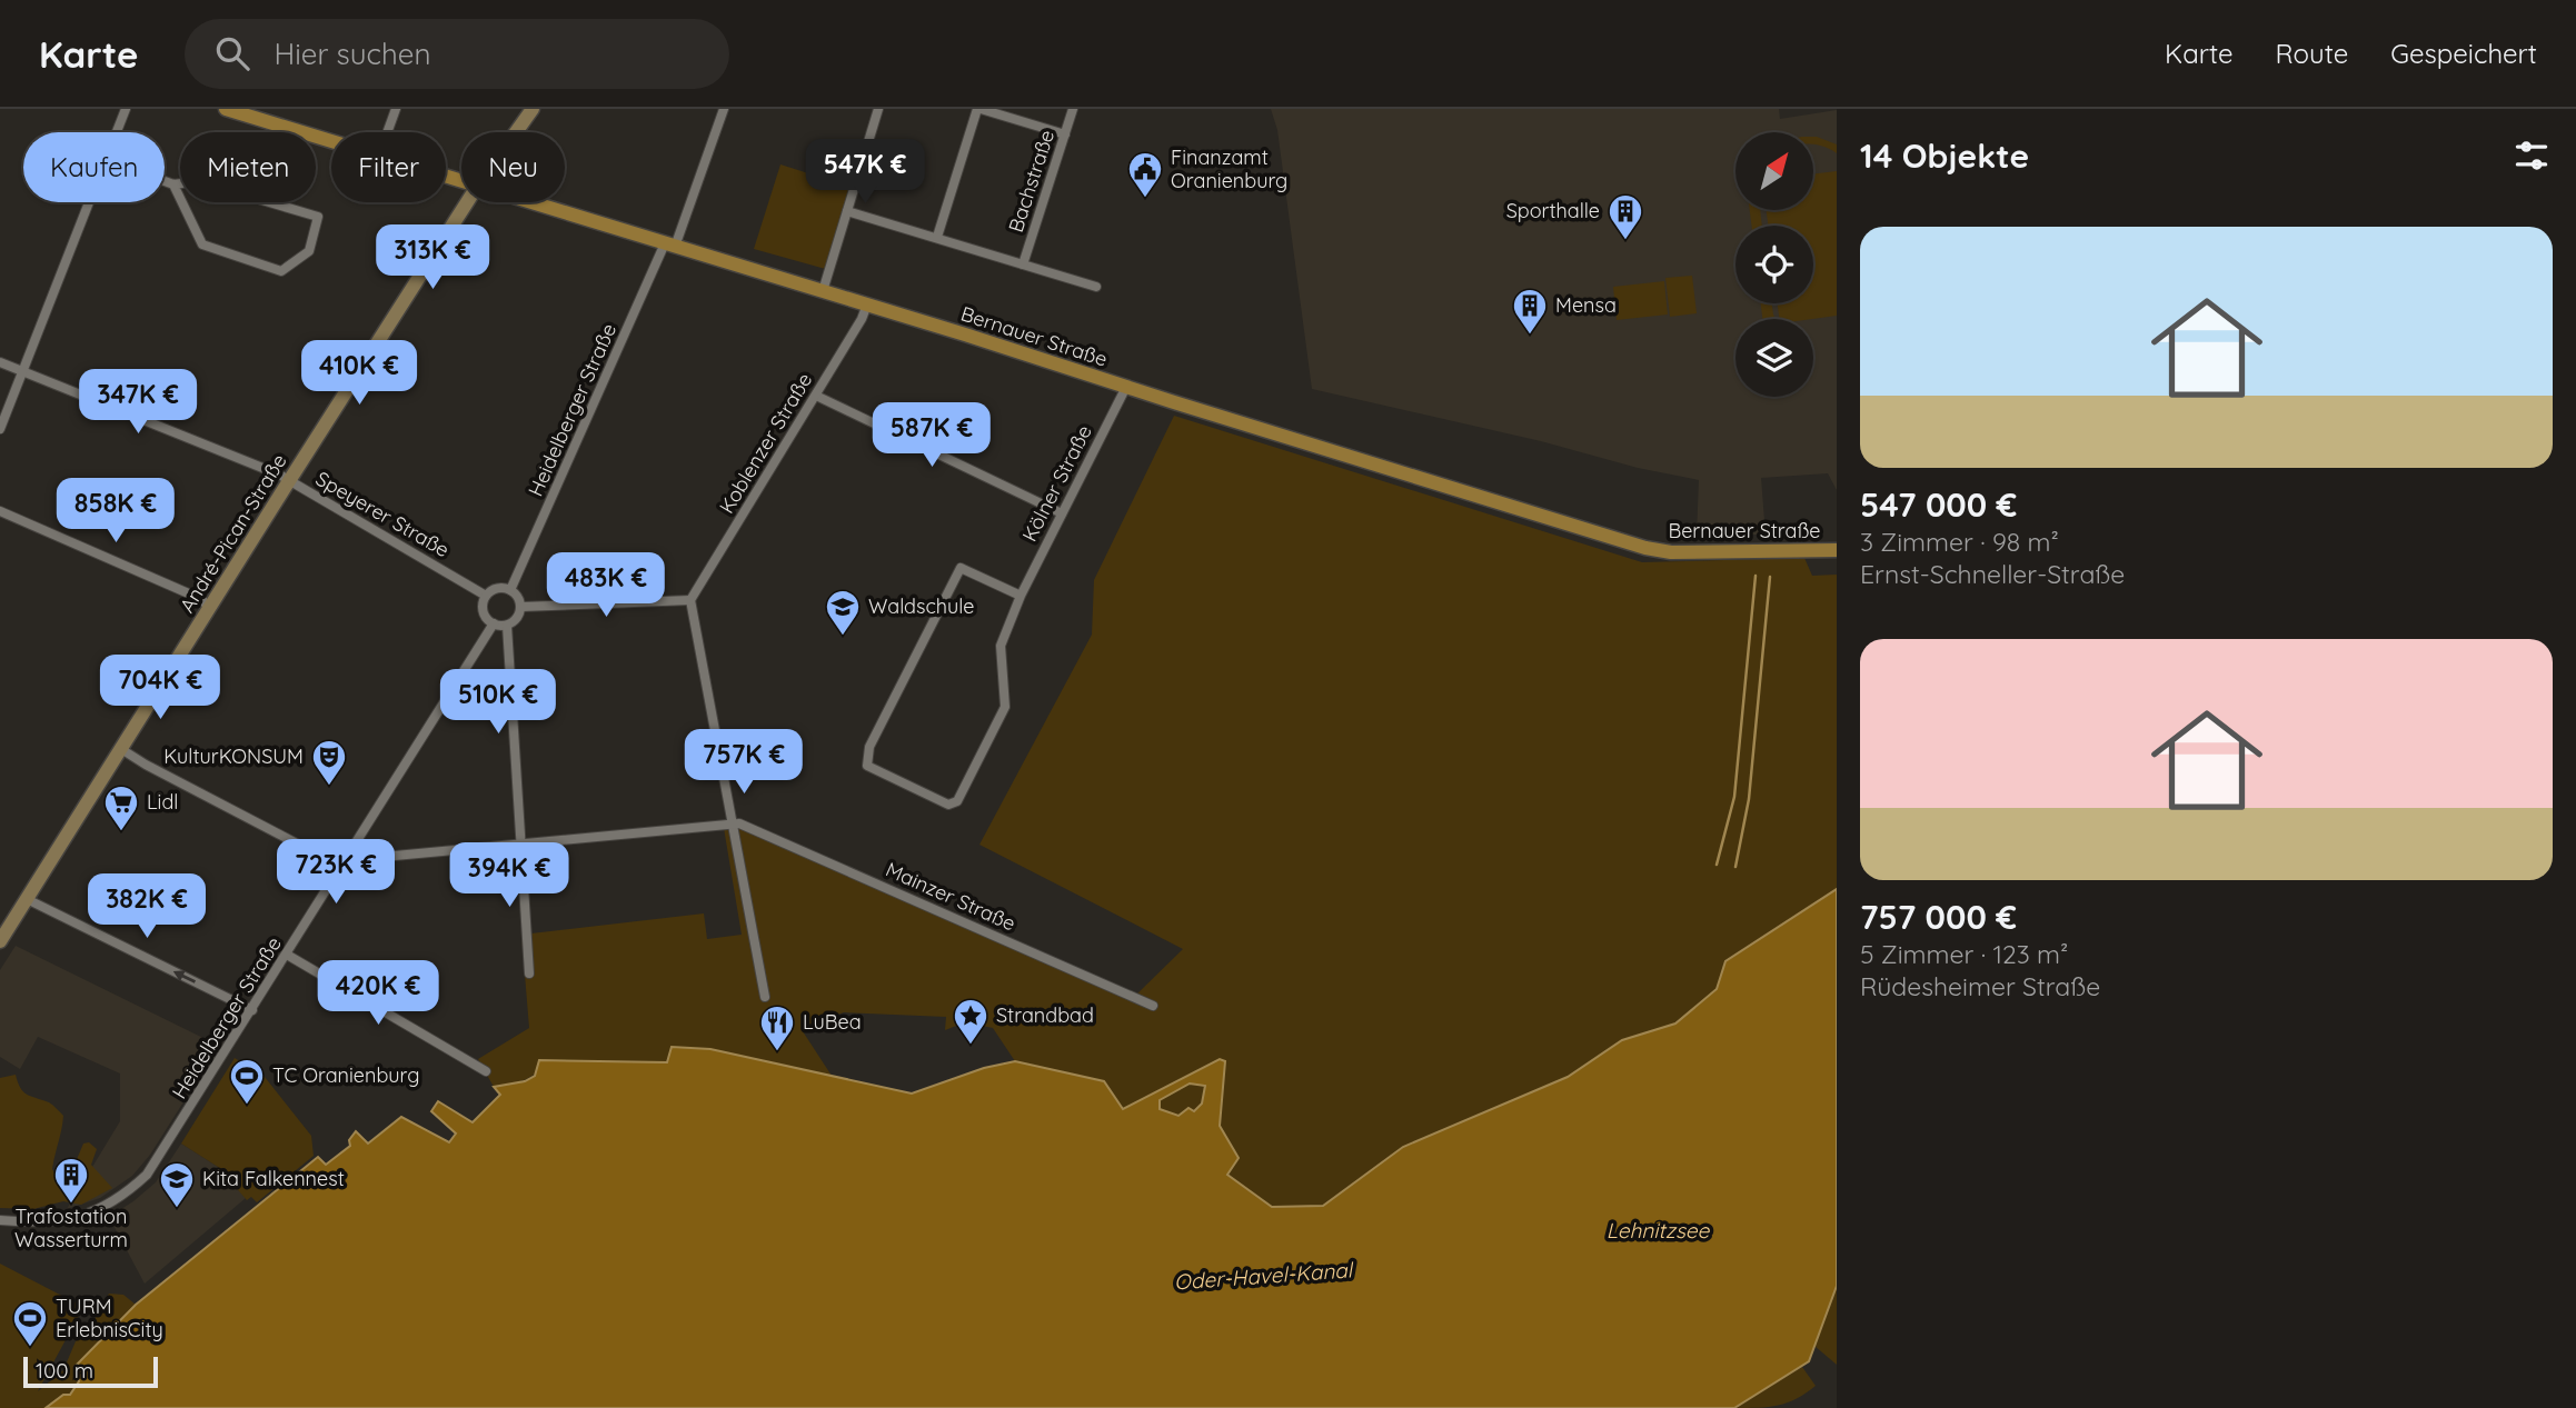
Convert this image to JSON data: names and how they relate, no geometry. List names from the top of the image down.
{
  "streets": {
    "main road": ["Bernauer Straße"],
    "street": [
      "Bachstraße",
      "Heidelberger Straße",
      "Koblenzer Straße",
      "Kölner Straße",
      "Speyerer Straße",
      "André-Pican-Straße",
      "Mainzer Straße"
    ]
  },
  "crossings": [
    ["Bernauer Straße", "Heidelberger Straße"],
    ["Bernauer Straße", "Koblenzer Straße"],
    ["Bernauer Straße", "Kölner Straße"],
    ["Heidelberger Straße", "Speyerer Straße"],
    ["Speyerer Straße", "André-Pican-Straße"]
  ],
  "water": ["Lehnitzsee", "Oder-Havel-Kanal"],
  "places": {
    "public building": ["Finanzamt Oranienburg"],
    "building": ["Sporthalle", "Mensa", "Trafostation Wasserturm"],
    "school or university": ["Waldschule", "Kita Falkennest"],
    "theatre": ["KulturKONSUM"],
    "supermarket": ["Lidl"],
    "place": ["Strandbad"],
    "restaurant": ["LuBea"],
    "sports": ["TC Oranienburg", "TURM ErlebnisCity"]
  },
  "scale_bar": "100 m",
  "north": "top right",
  "page": {
    "header": "Karte",
    "search": "Hier suchen",
    "nav": ["Karte", "Route", "Gespeichert"],
    "heading": "14 Objekte",
    "chip": [
      "Kaufen",
      "Mieten",
      "Filter",
      "Neu"
    ],
    "price": [
      "547K €",
      "313K €",
      "410K €",
      "347K €",
      "587K €",
      "858K €",
      "483K €",
      "704K €",
      "510K €",
      "757K €",
      "723K €",
      "394K €",
      "382K €",
      "420K €"
    ],
    "list": [
      {
        "name": "547 000 €",
        "note": "3 Zimmer · 98 m² · Ernst-Schneller-Straße"
      },
      {
        "name": "757 000 €",
        "note": "5 Zimmer · 123 m² · Rüdesheimer Straße"
      }
    ],
    "scale": "100 m"
  }
}
